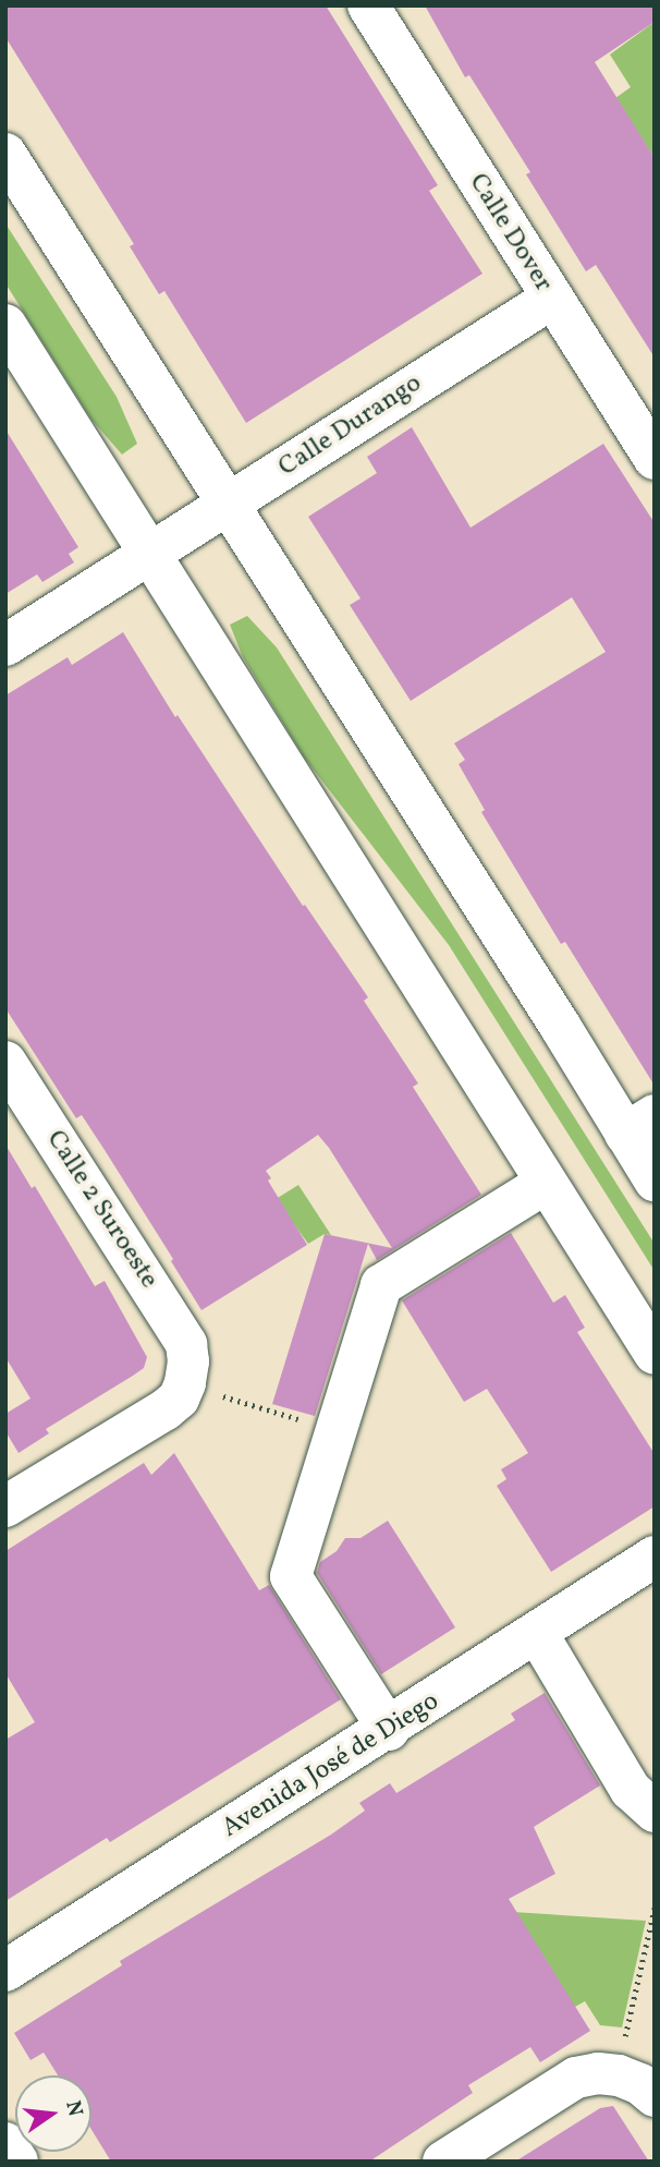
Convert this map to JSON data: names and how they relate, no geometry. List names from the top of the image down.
{
  "streets": {
    "main road": [
      "Calle Dover",
      "Calle Durango",
      "Calle 2 Suroeste",
      "Avenida José de Diego"
    ]
  },
  "crossings": [
    ["Calle Dover", "Calle Durango"]
  ],
  "north": "right"
}
